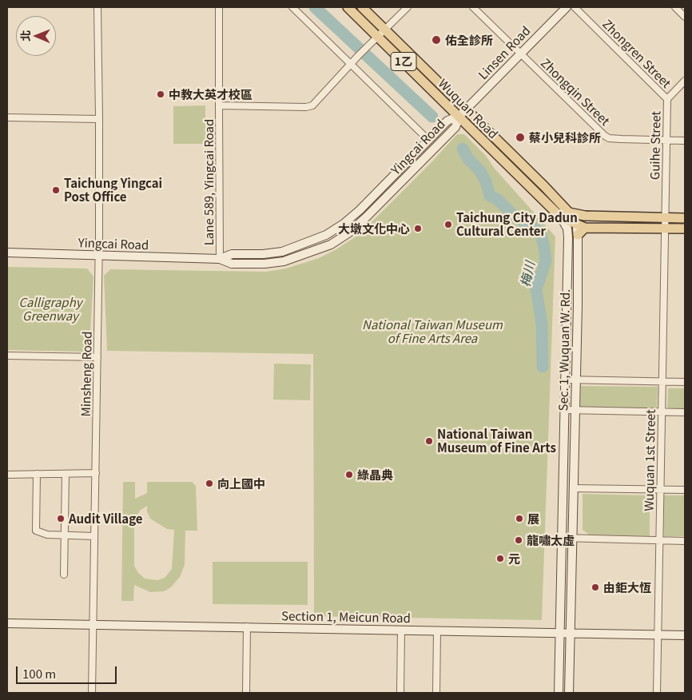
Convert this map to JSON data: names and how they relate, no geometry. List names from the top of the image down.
{
  "streets": {
    "main road": [
      "Linsen Road",
      "1乙",
      "Wuquan Road",
      "Yingcai Road",
      "Sec. 1, Wuquan W. Rd.",
      "Section 1, Meicun Road"
    ],
    "street": [
      "Zhongren Street",
      "Zhongqin Street",
      "Guihe Street",
      "Lane 589, Yingcai Road",
      "Minsheng Road",
      "Wuquan 1st Street"
    ]
  },
  "crossings": [
    ["Linsen Road", "Zhongqin Street"],
    ["Linsen Road", "Wuquan Road"],
    ["Linsen Road", "Yingcai Road"],
    ["Zhongren Street", "Guihe Street"],
    ["Zhongqin Street", "Guihe Street"],
    ["Wuquan Road", "Yingcai Road"],
    ["Wuquan Road", "Sec. 1, Wuquan W. Rd."],
    ["Guihe Street", "Wuquan 1st Street"],
    ["Yingcai Road", "Lane 589, Yingcai Road"],
    ["Yingcai Road", "Minsheng Road"],
    ["Sec. 1, Wuquan W. Rd.", "Section 1, Meicun Road"],
    ["Minsheng Road", "Section 1, Meicun Road"],
    ["Wuquan 1st Street", "Section 1, Meicun Road"]
  ],
  "water": ["梅川"],
  "parks": ["Calligraphy Greenway", "National Taiwan Museum of Fine Arts Area"],
  "places": [
    "佑全診所",
    "中教大英才校區",
    "蔡小兒科診所",
    "Taichung Yingcai Post Office",
    "Taichung City Dadun Cultural Center",
    "大墩文化中心",
    "National Taiwan Museum of Fine Arts",
    "綠晶典",
    "向上國中",
    "Audit Village",
    "展",
    "龍嘯太虛",
    "元",
    "由鉅大恆"
  ],
  "scale_bar": "100 m",
  "north": "left"
}
